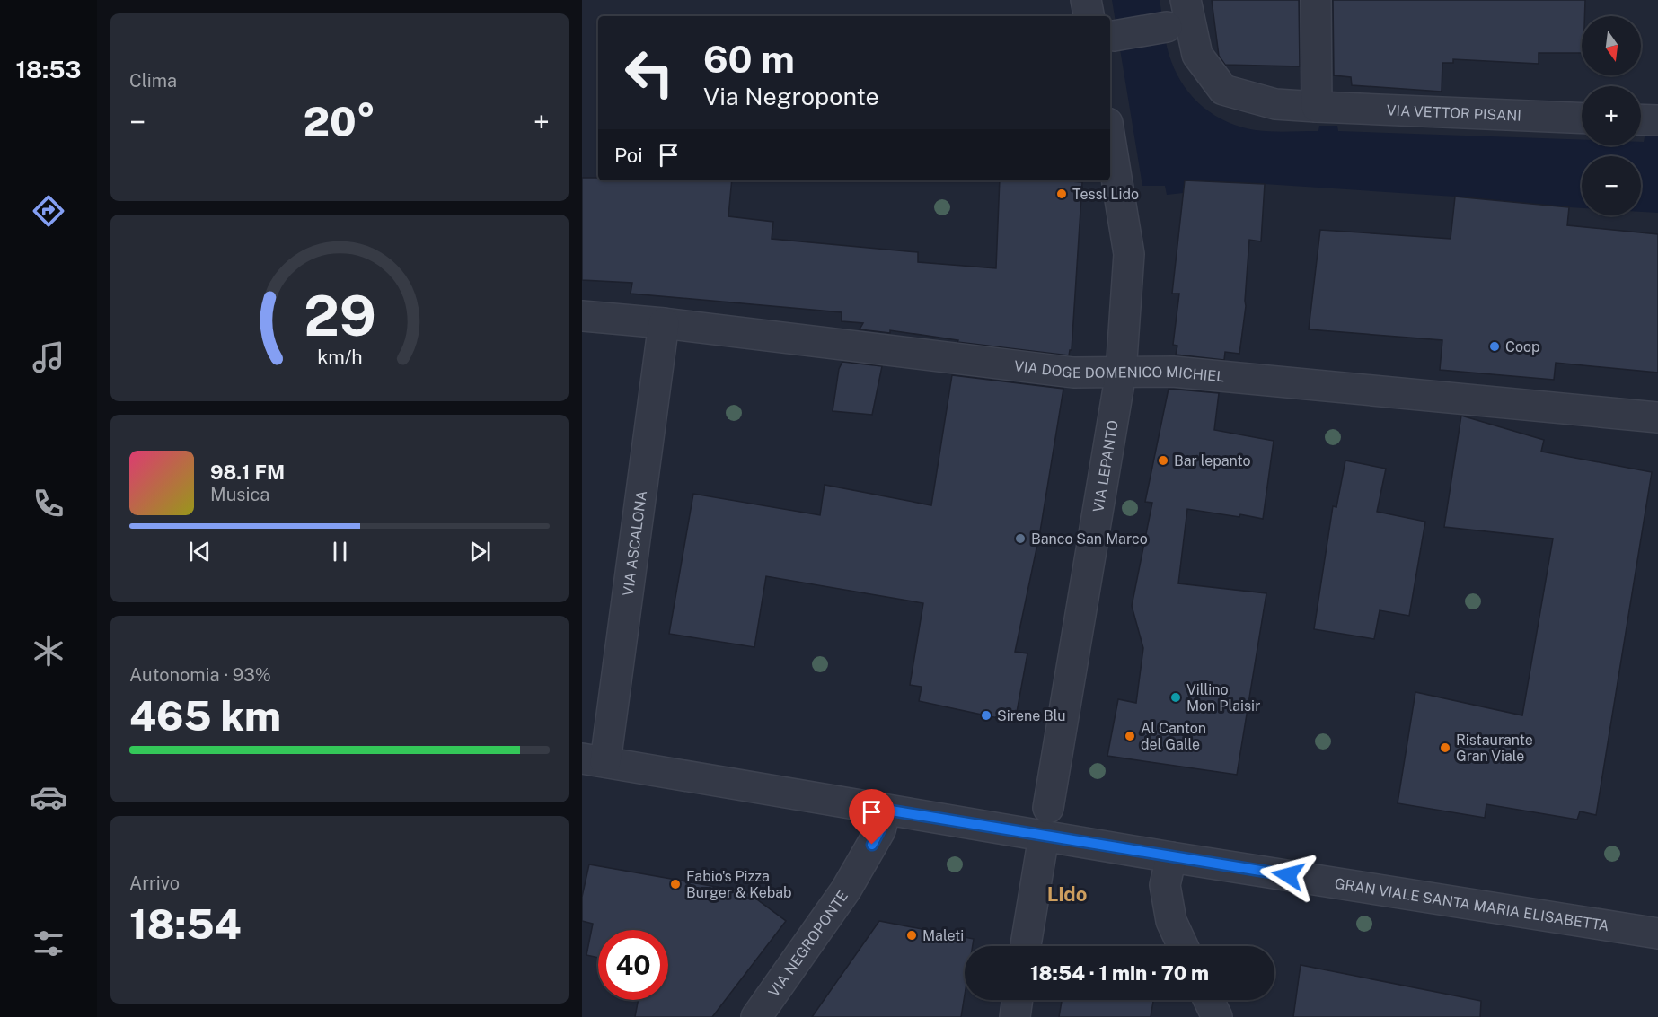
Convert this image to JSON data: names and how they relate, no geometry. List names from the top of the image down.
{
  "streets": {
    "street": [
      "VIA VETTOR PISANI",
      "VIA DOGE DOMENICO MICHIEL",
      "VIA LEPANTO",
      "VIA ASCALONA",
      "GRAN VIALE SANTA MARIA ELISABETTA",
      "VIA NEGROPONTE"
    ]
  },
  "crossings": [
    ["VIA DOGE DOMENICO MICHIEL", "VIA LEPANTO"],
    ["VIA DOGE DOMENICO MICHIEL", "VIA ASCALONA"],
    ["VIA ASCALONA", "GRAN VIALE SANTA MARIA ELISABETTA"],
    ["GRAN VIALE SANTA MARIA ELISABETTA", "VIA NEGROPONTE"]
  ],
  "districts": ["Lido"],
  "places": [
    "Tessl Lido",
    "Coop",
    "Bar lepanto",
    "Banco San Marco",
    "Villino Mon Plaisir",
    "Sirene Blu",
    "Al Canton del Galle",
    "Ristaurante Gran Viale",
    "Fabio's Pizza Burger & Kebab",
    "Maleti"
  ],
  "north": "bottom",
  "page": {
    "tabs": "18:53",
    "tile": [
      "Clima",
      ["Autonomia · 93%", "465 km"],
      ["Arrivo", "18:54"]
    ],
    "map_buttons": ["+", "−"],
    "turn": ["60 m", "Via Negroponte"],
    "heat": ["−", "20°", "+"],
    "then": "Poi",
    "song": ["98.1 FM", "Musica"],
    "limit": "40",
    "trip": "18:54 · 1 min · 70 m",
    "gauge": ["29", "km/h"]
  }
}
